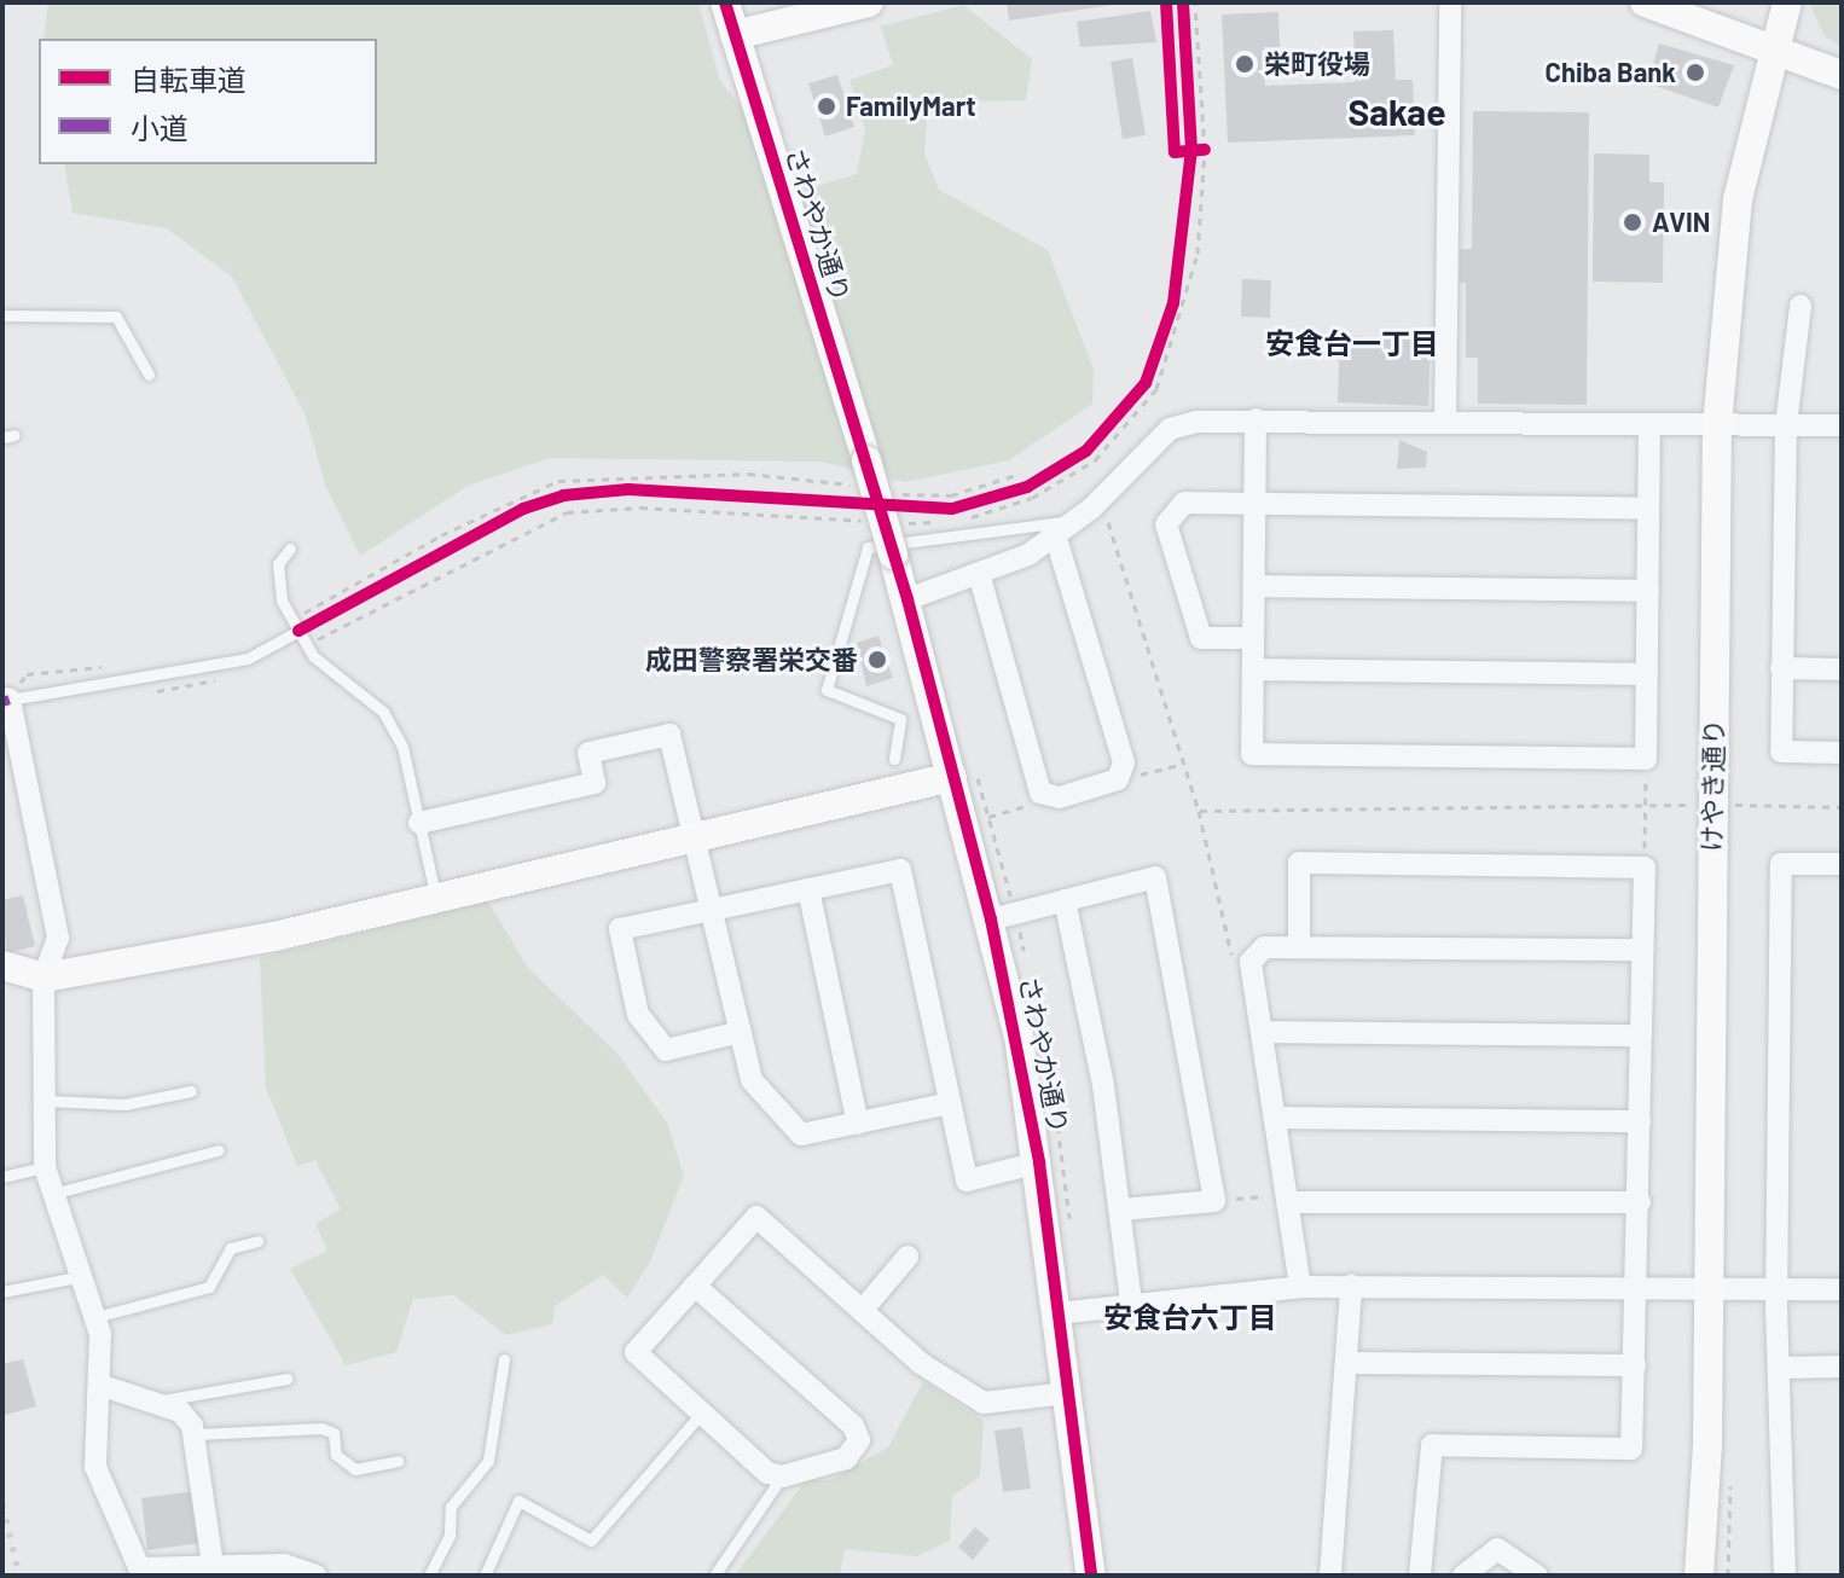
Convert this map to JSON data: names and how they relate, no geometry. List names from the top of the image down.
{
  "streets": {
    "street": ["さわやか通り", "けやき通り"]
  },
  "districts": ["Sakae", "安食台一丁目", "安食台六丁目"],
  "places": [
    "栄町役場",
    "Chiba Bank",
    "FamilyMart",
    "AVIN",
    "成田警察署栄交番"
  ],
  "legend": ["自転車道", "小道"]
}
